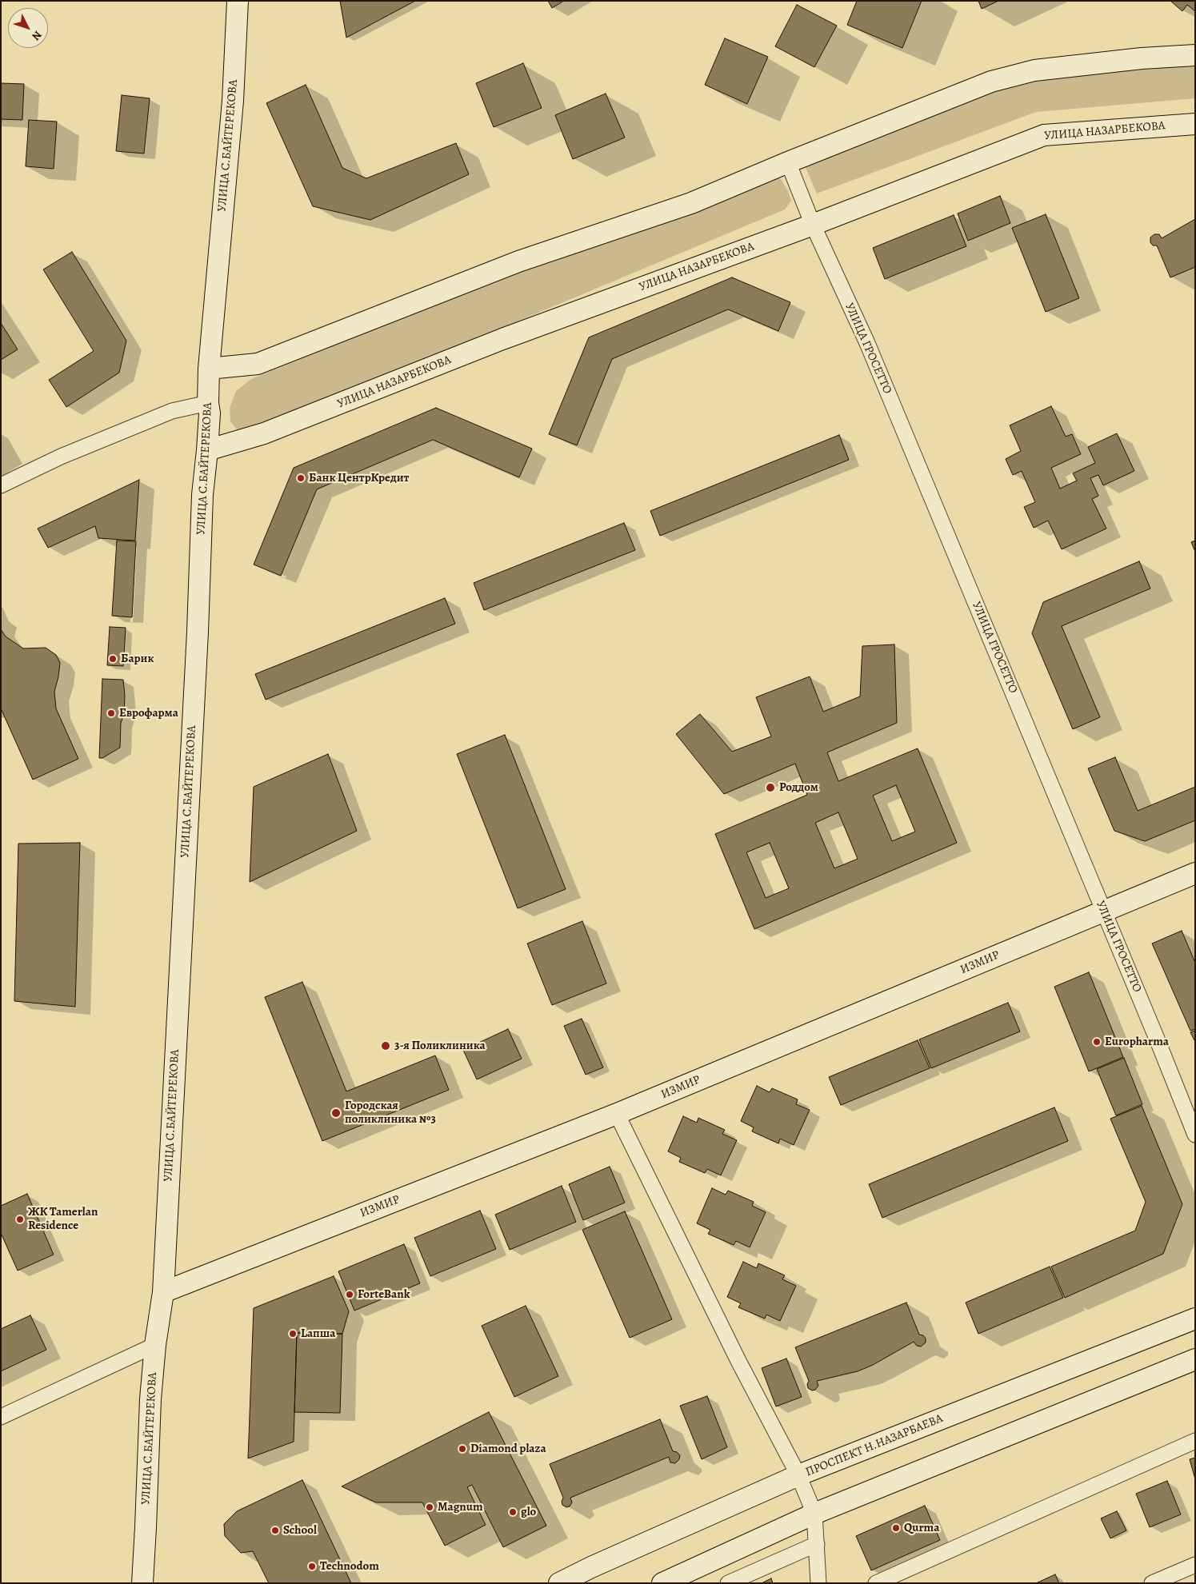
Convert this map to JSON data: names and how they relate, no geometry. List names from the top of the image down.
{
  "streets": {
    "street": [
      "УЛИЦА НАЗАРБЕКОВА",
      "УЛИЦА С.БАЙТЕРЕКОВА",
      "УЛИЦА ГРОСЕТТО",
      "ИЗМИР",
      "ПРОСПЕКТ Н.НАЗАРБАЕВА"
    ]
  },
  "crossings": [
    ["УЛИЦА НАЗАРБЕКОВА", "УЛИЦА С.БАЙТЕРЕКОВА"],
    ["УЛИЦА НАЗАРБЕКОВА", "УЛИЦА ГРОСЕТТО"],
    ["УЛИЦА С.БАЙТЕРЕКОВА", "ИЗМИР"],
    ["УЛИЦА ГРОСЕТТО", "ИЗМИР"]
  ],
  "places": [
    "Банк ЦентрКредит",
    "Барик",
    "Еврофарма",
    "Роддом",
    "Europharma",
    "3-я Поликлиника",
    "Городская поликлиника №3",
    "ЖК Tamerlan Residence",
    "ForteBank",
    "Lапша",
    "Diamond plaza",
    "Magnum",
    "glo",
    "Qurma",
    "School",
    "Technodom"
  ],
  "north": "bottom right"
}
